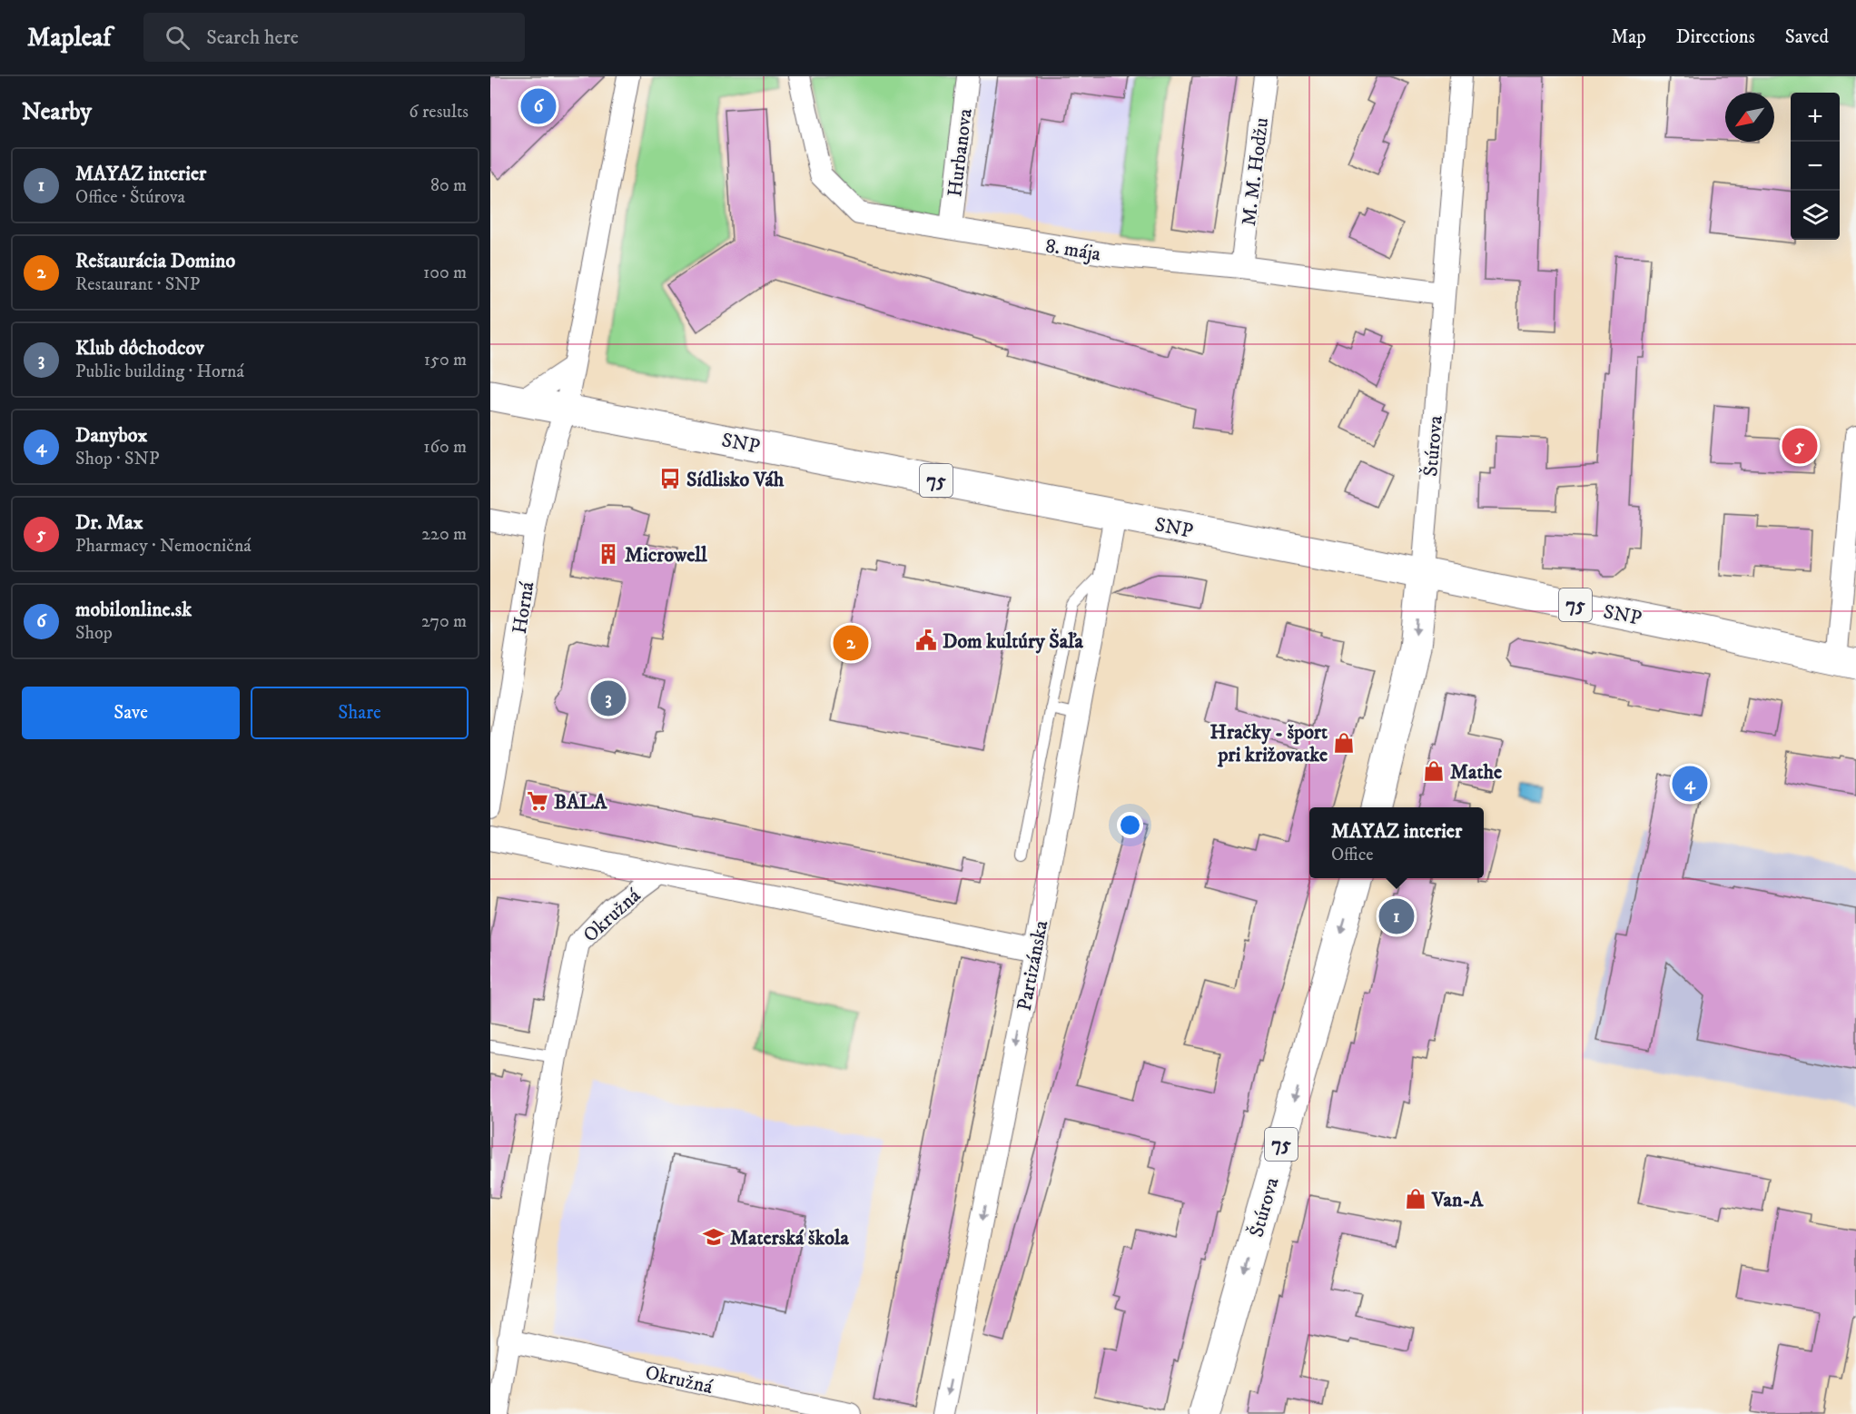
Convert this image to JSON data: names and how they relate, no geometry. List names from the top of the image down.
{
  "streets": {
    "main road": ["SNP", "Štúrova", "75"],
    "street": [
      "Hurbanova",
      "M. M. Hodžu",
      "8. mája",
      "Horná",
      "Okružná",
      "Partizánska"
    ]
  },
  "crossings": [
    ["Hurbanova", "8. mája"],
    ["M. M. Hodžu", "8. mája"],
    ["8. mája", "Štúrova"],
    ["SNP", "Štúrova"],
    ["SNP", "Horná"],
    ["SNP", "Partizánska"],
    ["Okružná", "Partizánska"]
  ],
  "one_way": ["Štúrova", "Partizánska"],
  "places": {
    "bus stop": ["Sídlisko Váh"],
    "building": ["Microwell"],
    "public building": ["Dom kultúry Šaľa"],
    "shop": ["Hračky - šport pri križovatke", "Mathe", "Van-A"],
    "supermarket": ["BALA"],
    "school or university": ["Materská škola"]
  },
  "north": "bottom left",
  "page": {
    "header": "Mapleaf",
    "search": "Search here",
    "nav": ["Map", "Directions", "Saved"],
    "heading": ["Nearby", "6 results"],
    "pins": [
      "6",
      "5",
      "2",
      "3",
      "4",
      "1"
    ],
    "map_buttons": ["+", "−"],
    "list": [
      {
        "mark": "1",
        "name": "MAYAZ interier",
        "note": "Office · Štúrova",
        "value": "80 m"
      },
      {
        "mark": "2",
        "name": "Reštaurácia Domino",
        "note": "Restaurant · SNP",
        "value": "100 m"
      },
      {
        "mark": "3",
        "name": "Klub dôchodcov",
        "note": "Public building · Horná",
        "value": "150 m"
      },
      {
        "mark": "4",
        "name": "Danybox",
        "note": "Shop · SNP",
        "value": "160 m"
      },
      {
        "mark": "5",
        "name": "Dr. Max",
        "note": "Pharmacy · Nemocničná",
        "value": "220 m"
      },
      {
        "mark": "6",
        "name": "mobilonline.sk",
        "note": "Shop",
        "value": "270 m"
      }
    ],
    "buttons": ["Save", "Share"],
    "popup": ["MAYAZ interier", "Office"]
  }
}
